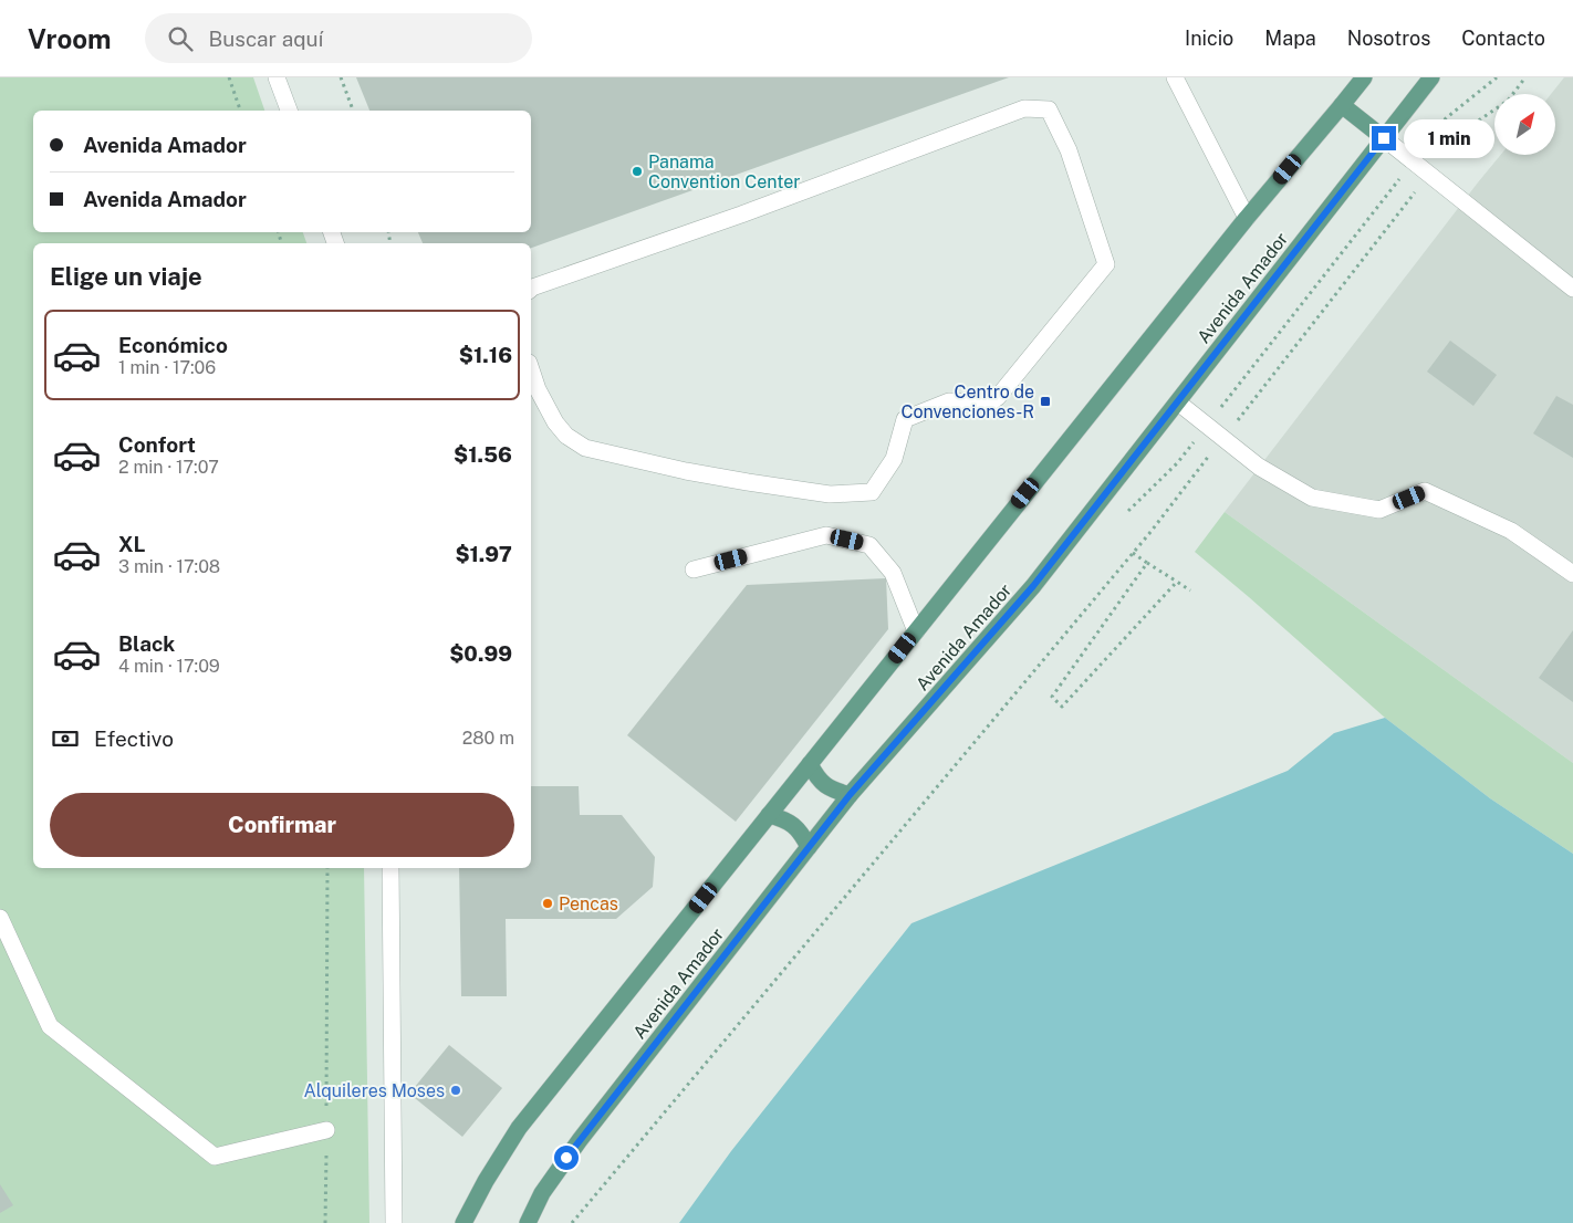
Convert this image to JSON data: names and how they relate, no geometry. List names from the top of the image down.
{
  "streets": {
    "main road": ["Avenida Amador"]
  },
  "places": {
    "other": ["Panama Convention Center", "Pencas", "Alquileres Moses"],
    "transit": ["Centro de Convenciones-R"]
  },
  "north": "top right",
  "page": {
    "header": "Vroom",
    "search": "Buscar aquí",
    "nav": [
      "Inicio",
      "Mapa",
      "Nosotros",
      "Contacto"
    ],
    "banner": ["Avenida Amador", "Avenida Amador"],
    "bubble": "1 min",
    "heading": "Elige un viaje",
    "list": [
      {
        "name": "Económico",
        "note": "1 min · 17:06",
        "value": "$1.16"
      },
      {
        "name": "Confort",
        "note": "2 min · 17:07",
        "value": "$1.56"
      },
      {
        "name": "XL",
        "note": "3 min · 17:08",
        "value": "$1.97"
      },
      {
        "name": "Black",
        "note": "4 min · 17:09",
        "value": "$0.99"
      }
    ],
    "pay": ["Efectivo", "280 m"],
    "buttons": "Confirmar"
  }
}
